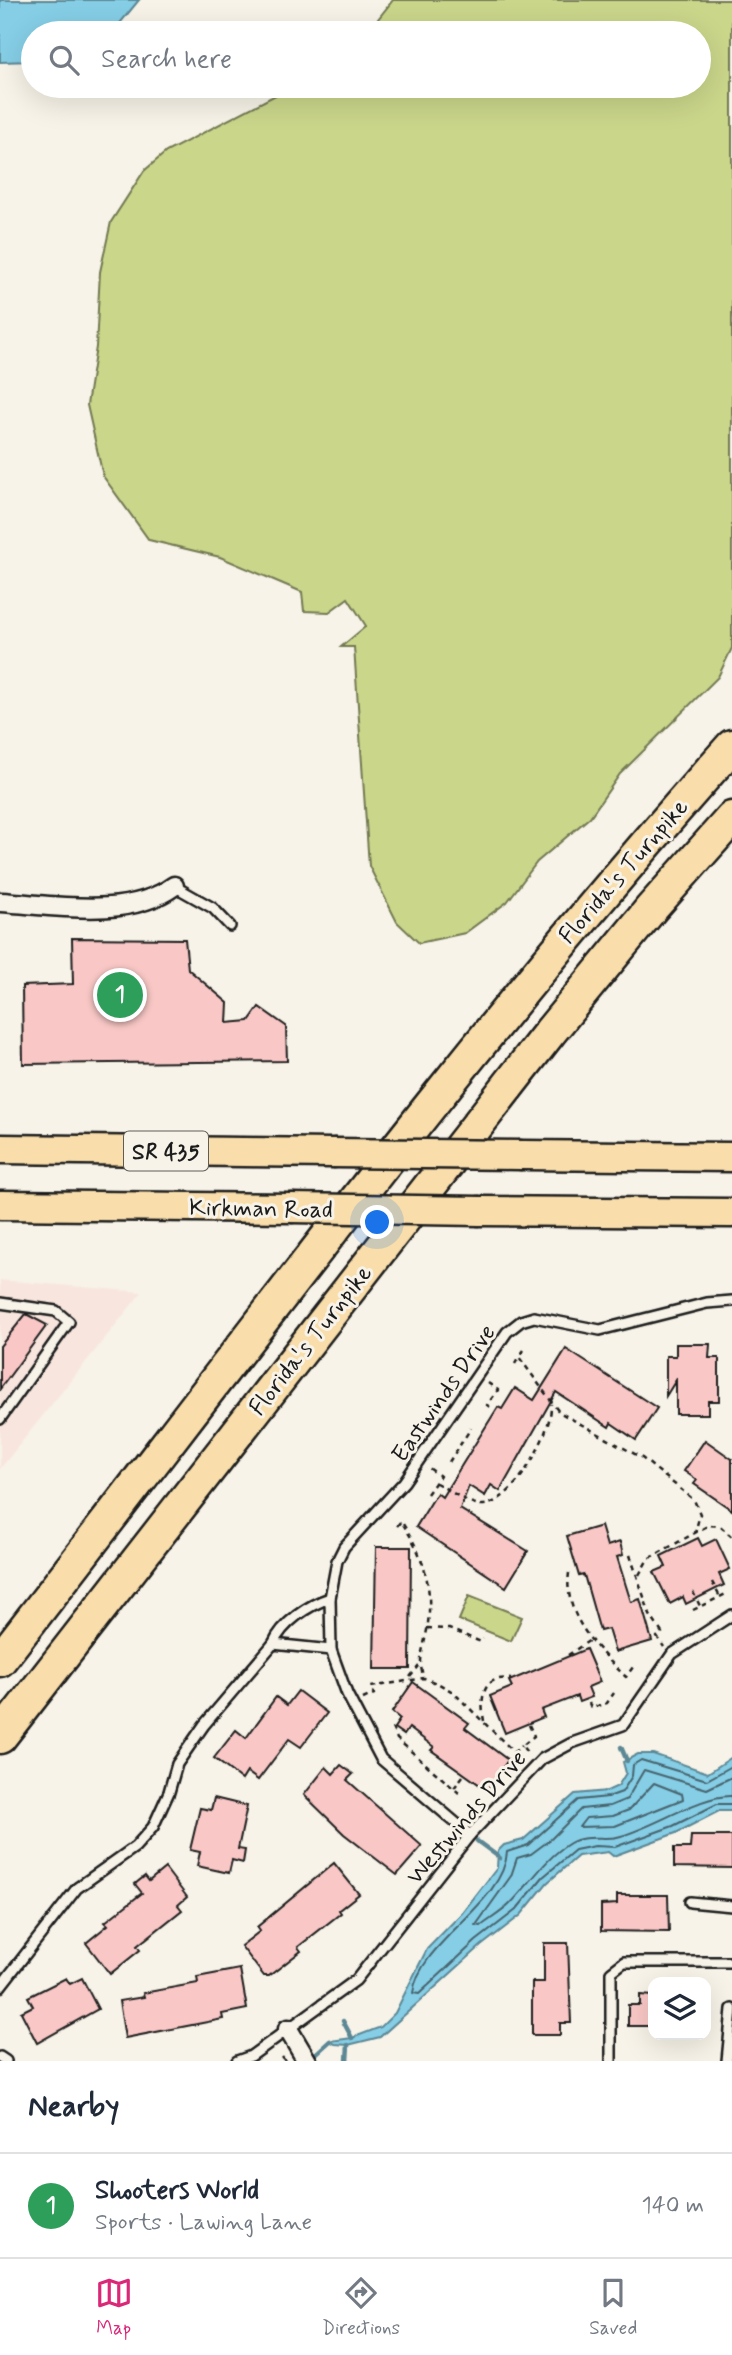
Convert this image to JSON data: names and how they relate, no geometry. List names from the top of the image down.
{
  "streets": {
    "highway": ["Florida's Turnpike"],
    "main road": ["SR 435", "Kirkman Road"],
    "lane": ["Eastwinds Drive", "Westwinds Drive"]
  },
  "crossings": [
    ["Eastwinds Drive", "Westwinds Drive"]
  ],
  "page": {
    "search": "Search here",
    "pins": "1",
    "heading": "Nearby",
    "list": [
      {
        "mark": "1",
        "name": "Shooters World",
        "note": "Sports · Lawing Lane",
        "value": "140 m"
      }
    ],
    "nav": ["Map", "Directions", "Saved"]
  }
}
